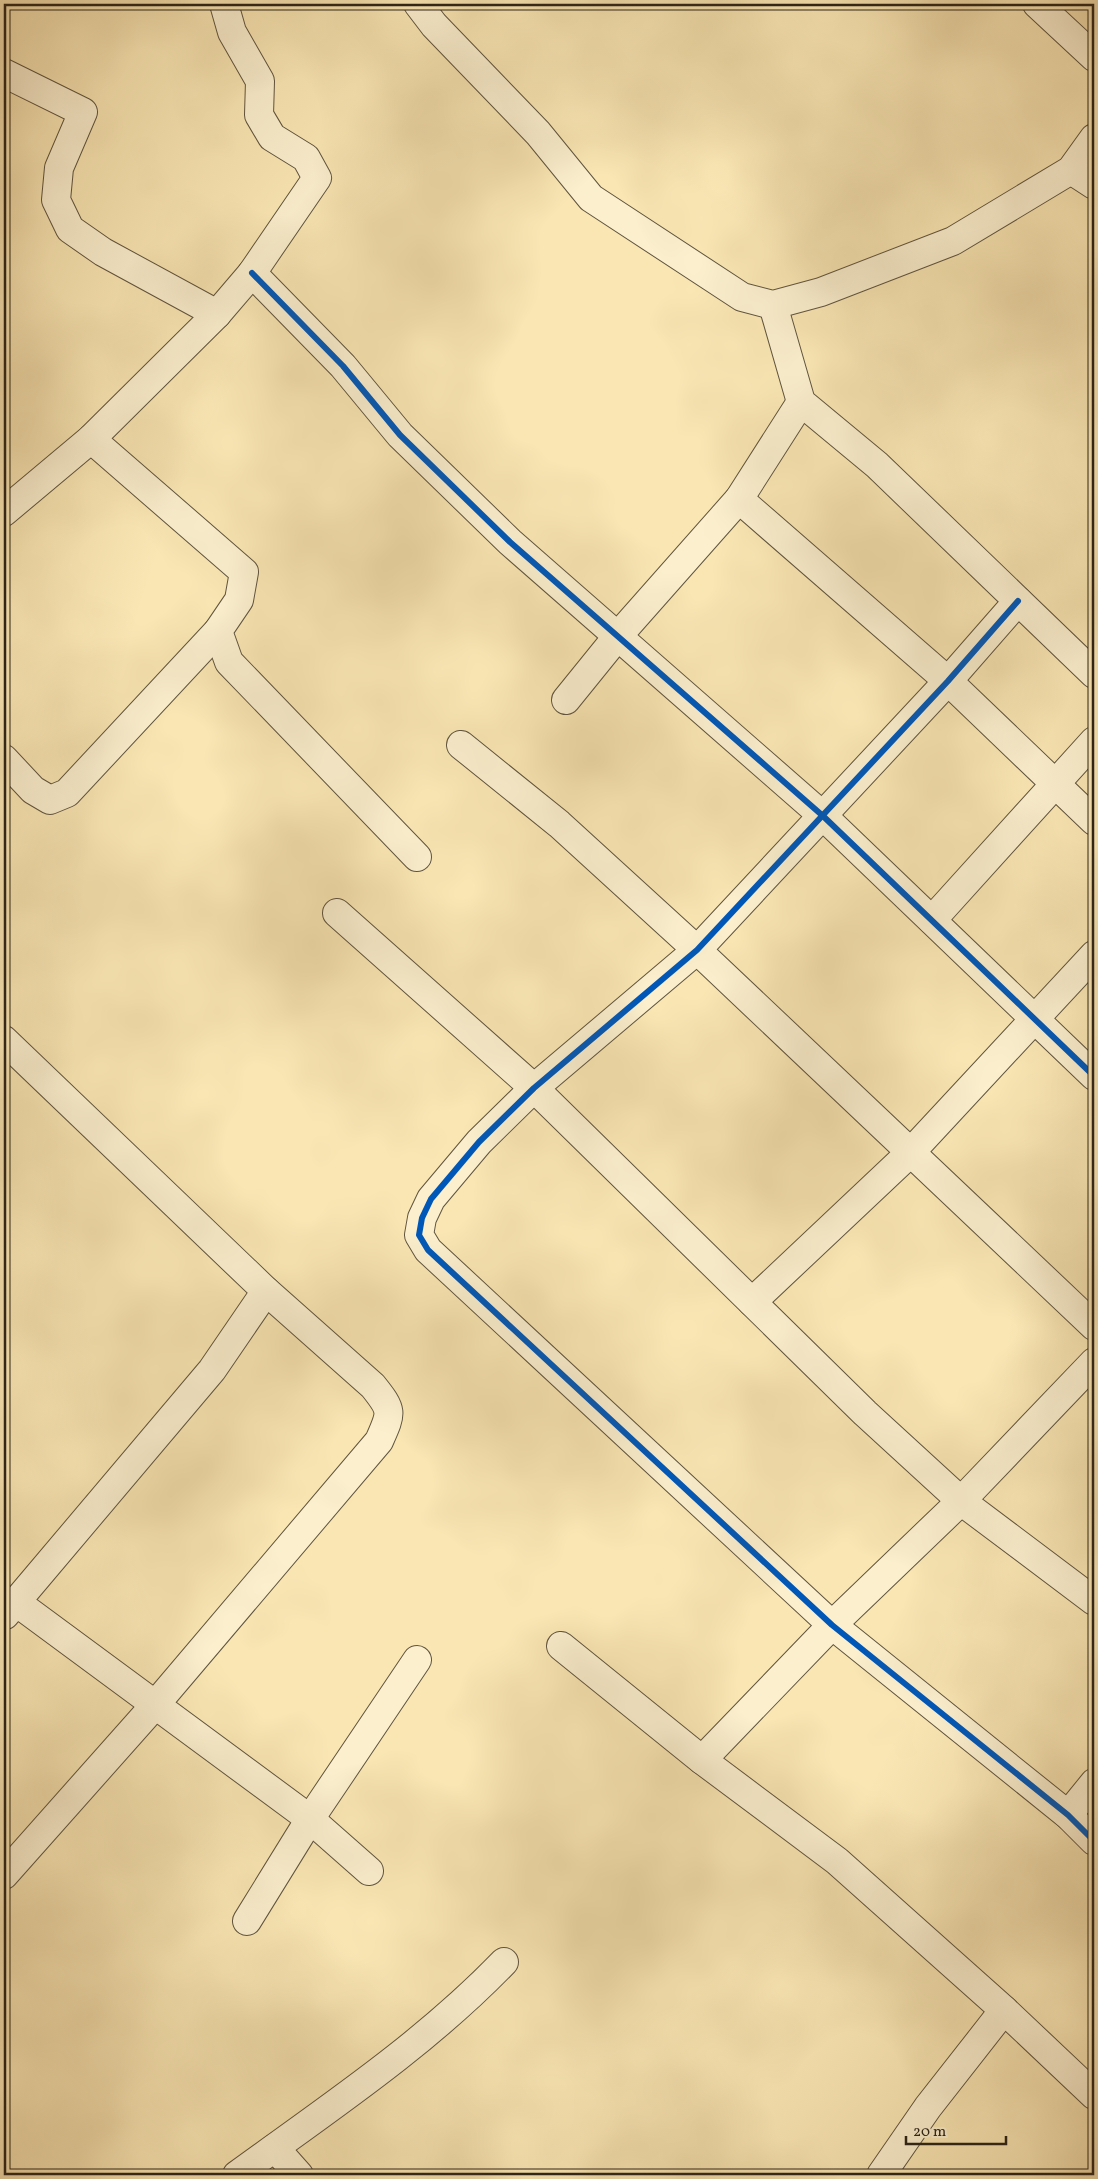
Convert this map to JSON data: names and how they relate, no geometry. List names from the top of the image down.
{
  "scale_bar": "20 m"
}
